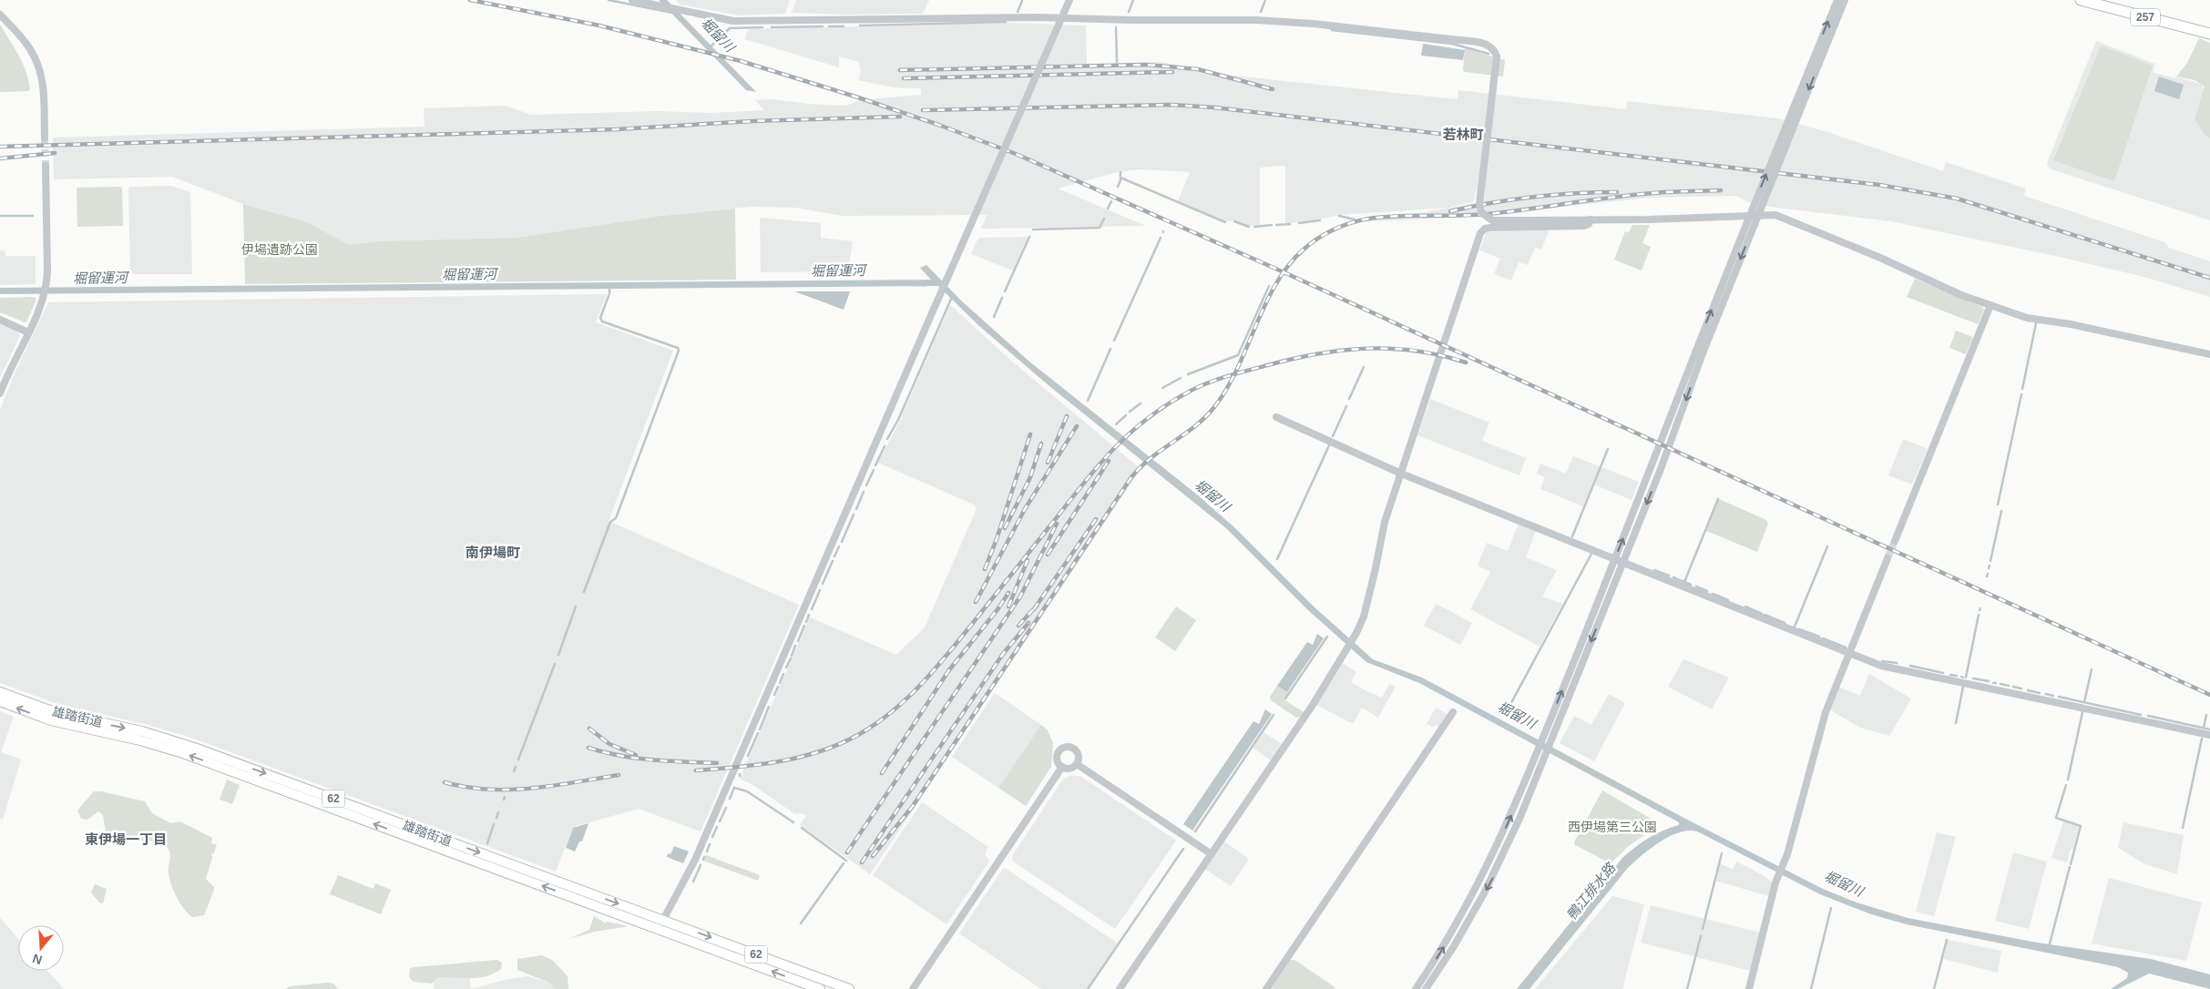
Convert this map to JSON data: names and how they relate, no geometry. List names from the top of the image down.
{
  "streets": {
    "highway": ["257"],
    "main road": ["雄踏街道", "62"]
  },
  "districts": ["若林町", "南伊場町", "東伊場一丁目"],
  "water": ["堀留川", "堀留運河", "鴨江排水路"],
  "parks": ["伊場遺跡公園", "西伊場第三公園"],
  "north": "bottom"
}
